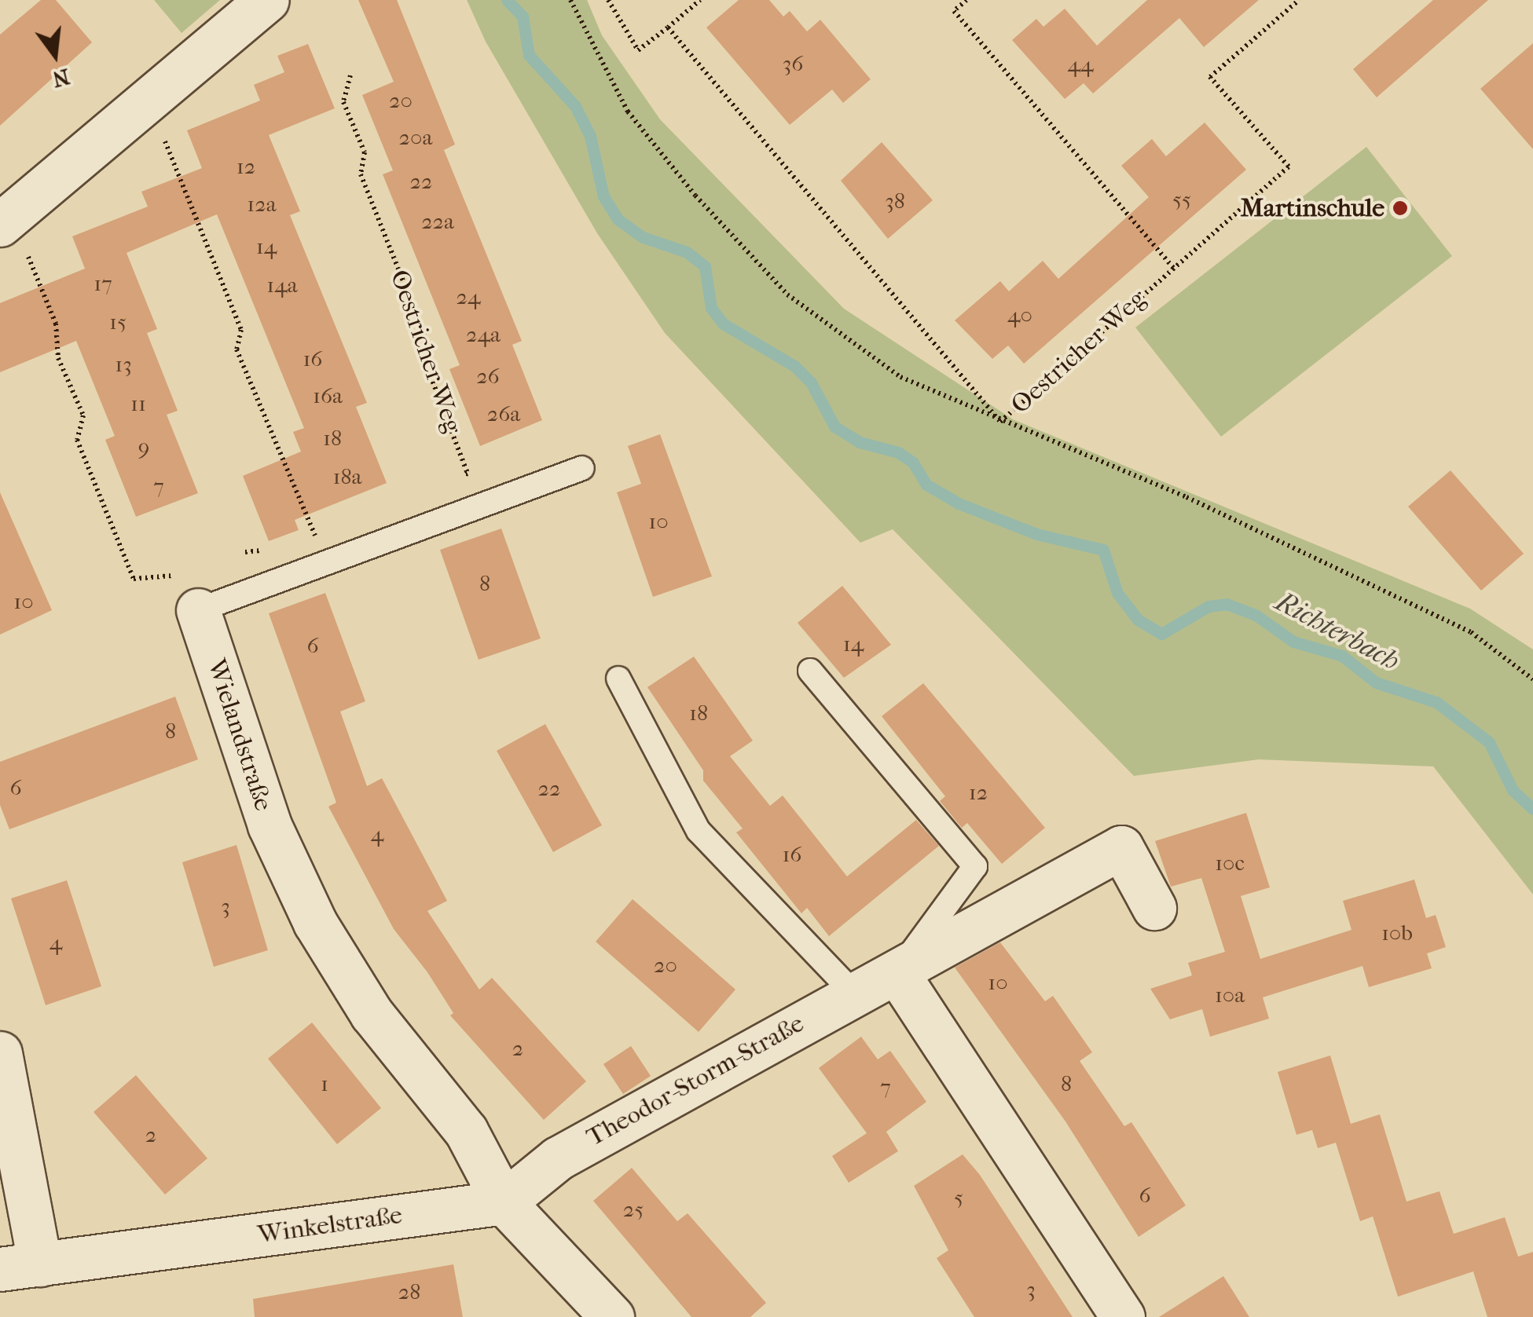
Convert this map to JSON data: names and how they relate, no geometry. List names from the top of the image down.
{
  "streets": {
    "street": ["Wielandstraße", "Theodor-Storm-Straße", "Winkelstraße"],
    "path": ["Oestricher Weg"]
  },
  "crossings": [
    ["Wielandstraße", "Theodor-Storm-Straße"],
    ["Wielandstraße", "Winkelstraße"],
    ["Theodor-Storm-Straße", "Winkelstraße"]
  ],
  "water": ["Richterbach"],
  "places": ["Martinschule"],
  "house_numbers": [
    "36",
    "44",
    "20",
    "20a",
    "12",
    "22",
    "55",
    "38",
    "12a",
    "22a",
    "14",
    "17",
    "14a",
    "24",
    "40",
    "15",
    "24a",
    "16",
    "13",
    "26",
    "16a",
    "11",
    "26a",
    "18",
    "9",
    "18a",
    "7",
    "10",
    "8",
    "10",
    "14",
    "6",
    "18",
    "8",
    "6",
    "22",
    "12",
    "4",
    "16",
    "10c",
    "3",
    "10b",
    "4",
    "20",
    "10",
    "10a",
    "2",
    "1",
    "8",
    "7",
    "2",
    "6",
    "5",
    "25",
    "3",
    "28"
  ],
  "north": "bottom"
}
